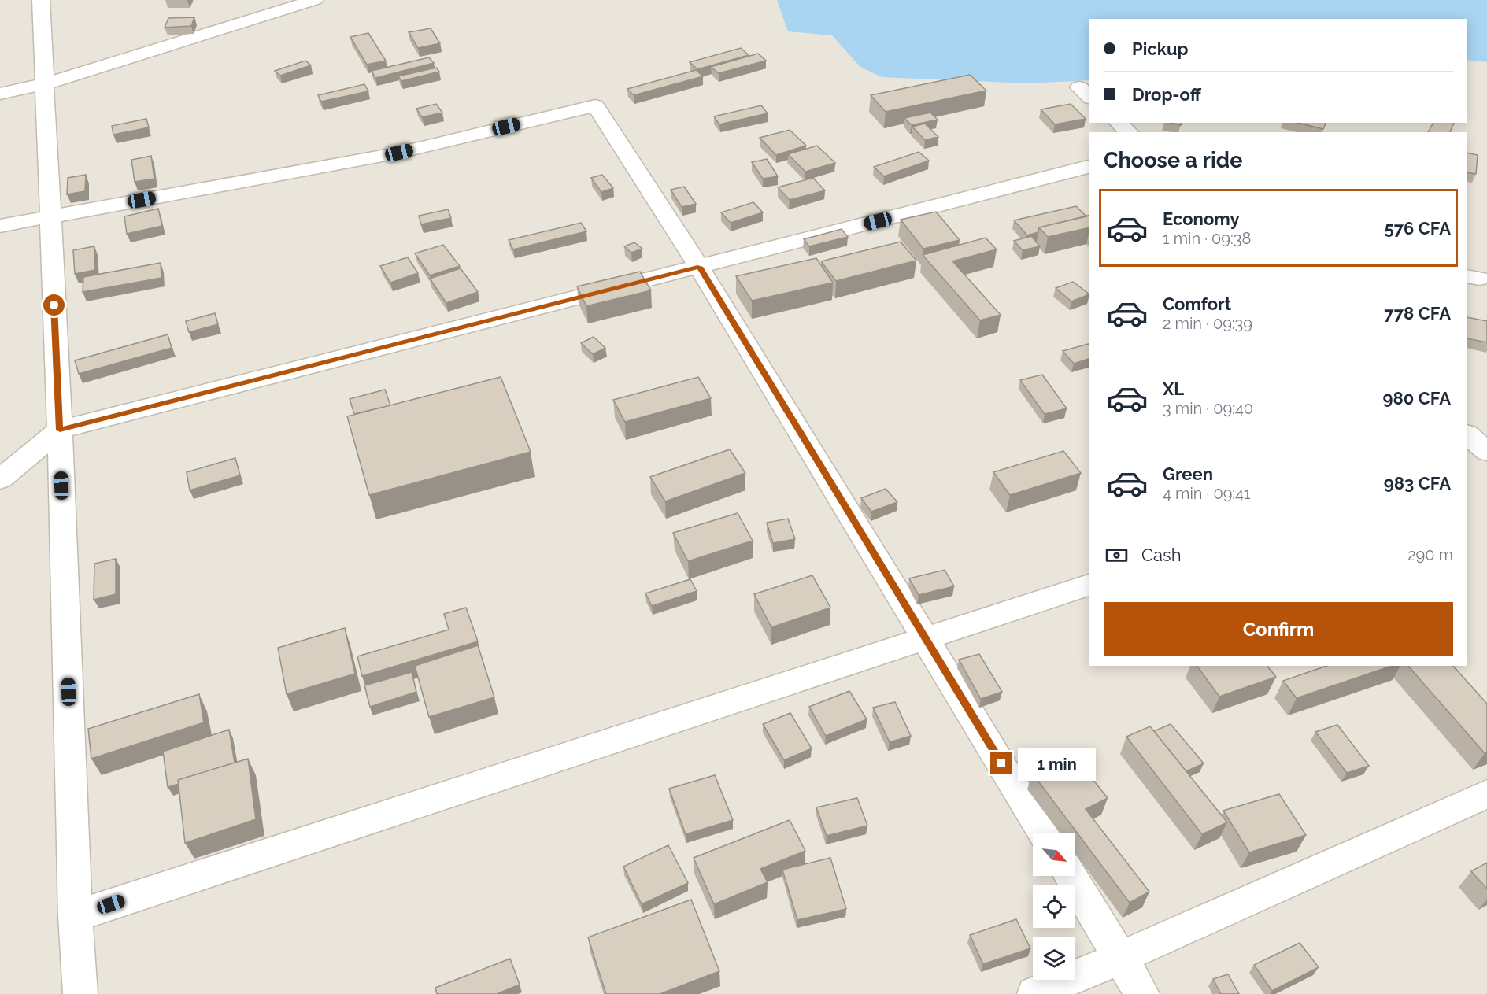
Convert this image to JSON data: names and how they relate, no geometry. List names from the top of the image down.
{
  "north": "bottom right",
  "page": {
    "banner": ["Pickup", "Drop-off"],
    "heading": "Choose a ride",
    "list": [
      {
        "name": "Economy",
        "note": "1 min · 09:38",
        "value": "576 CFA"
      },
      {
        "name": "Comfort",
        "note": "2 min · 09:39",
        "value": "778 CFA"
      },
      {
        "name": "XL",
        "note": "3 min · 09:40",
        "value": "980 CFA"
      },
      {
        "name": "Green",
        "note": "4 min · 09:41",
        "value": "983 CFA"
      }
    ],
    "pay": ["Cash", "290 m"],
    "buttons": "Confirm",
    "bubble": "1 min"
  }
}
